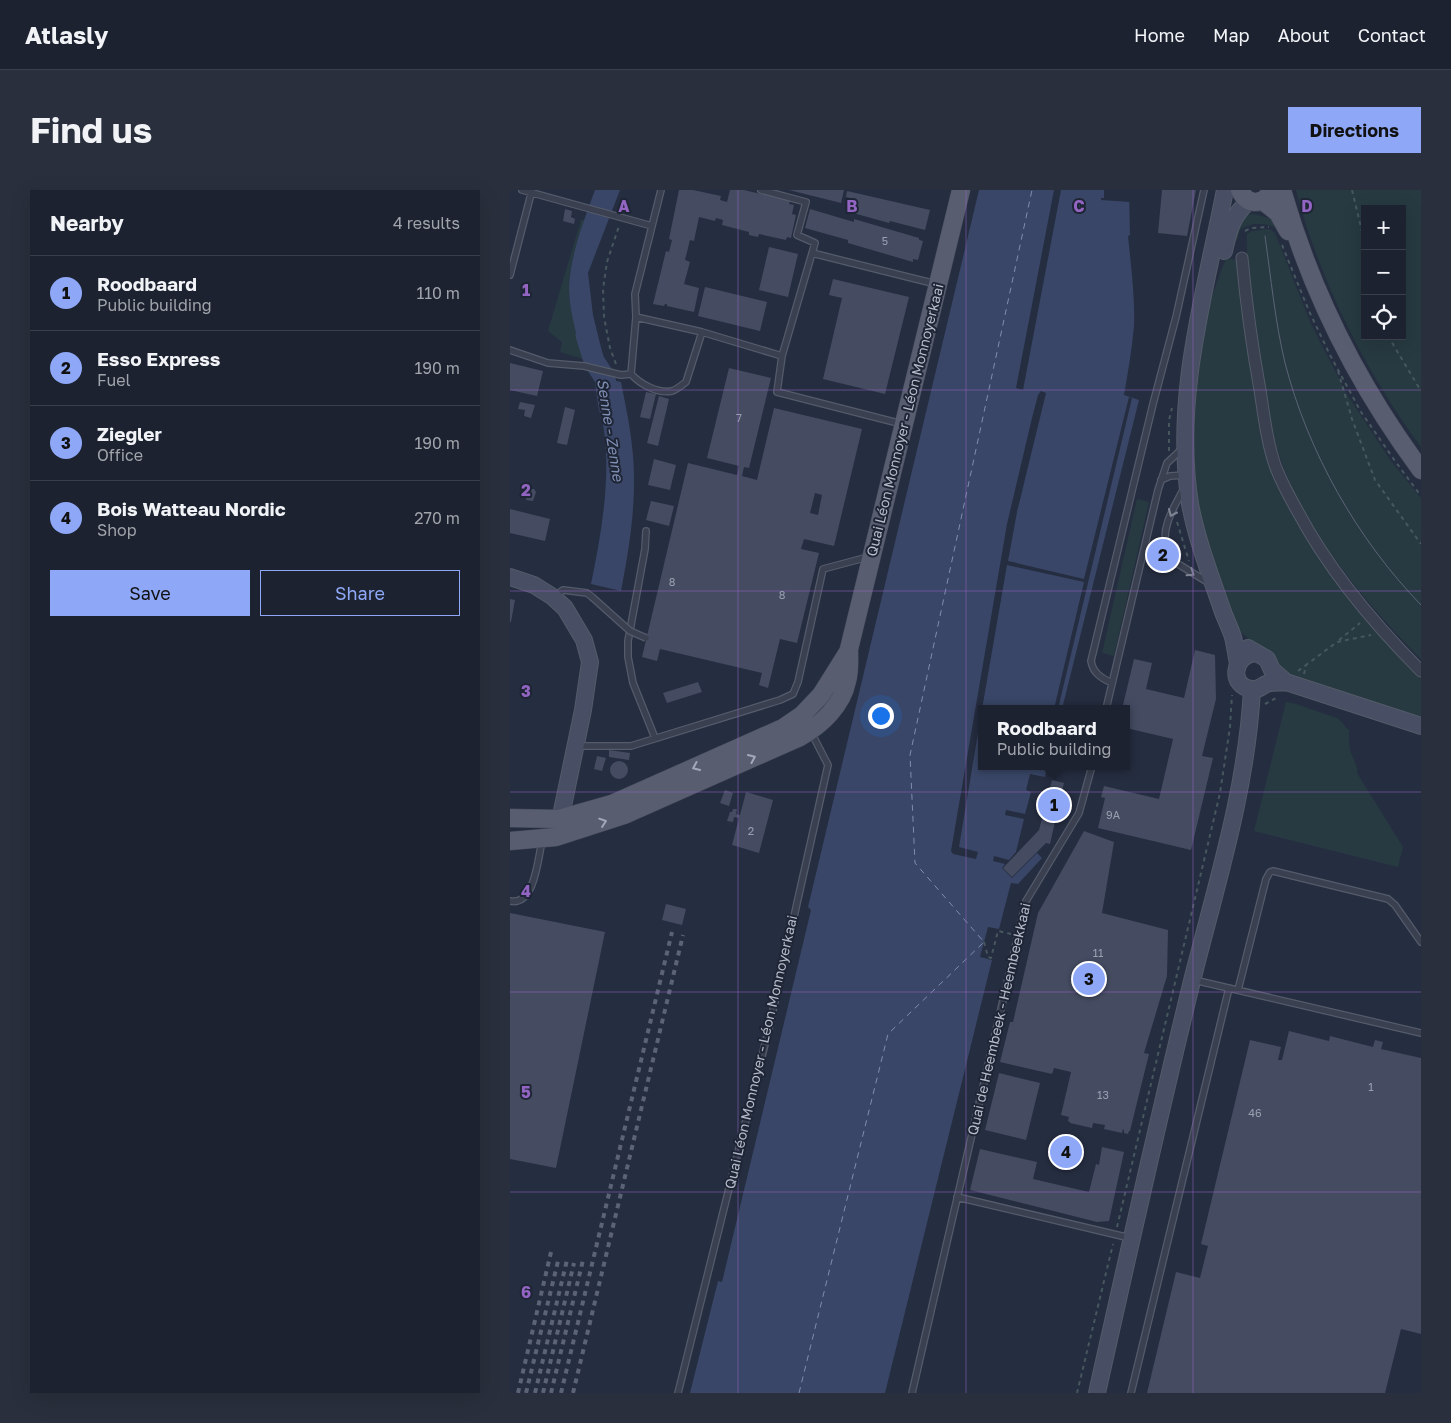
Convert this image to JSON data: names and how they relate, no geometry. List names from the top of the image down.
{
  "streets": {
    "main road": ["Quai Léon Monnoyer - Léon Monnoyerkaai"],
    "lane": ["Quai de Heembeek - Heembeekkaai"]
  },
  "water": ["Senne - Zenne"],
  "house_numbers": [
    "5",
    "7",
    "8",
    "8",
    "9A",
    "2",
    "11",
    "1",
    "13",
    "46"
  ],
  "page": {
    "header": "Atlasly",
    "nav": [
      "Home",
      "Map",
      "About",
      "Contact"
    ],
    "buttons": [
      "Directions",
      ["Save", "Share"]
    ],
    "title": "Find us",
    "heading": ["Nearby", "4 results"],
    "map_buttons": ["+", "−"],
    "list": [
      {
        "mark": "1",
        "name": "Roodbaard",
        "note": "Public building",
        "value": "110 m"
      },
      {
        "mark": "2",
        "name": "Esso Express",
        "note": "Fuel",
        "value": "190 m"
      },
      {
        "mark": "3",
        "name": "Ziegler",
        "note": "Office",
        "value": "190 m"
      },
      {
        "mark": "4",
        "name": "Bois Watteau Nordic",
        "note": "Shop",
        "value": "270 m"
      }
    ],
    "pins": [
      "2",
      "1",
      "3",
      "4"
    ],
    "popup": ["Roodbaard", "Public building"]
  },
  "grid": {
    "columns": [
      "A",
      "B",
      "C",
      "D"
    ],
    "rows": [
      "1",
      "2",
      "3",
      "4",
      "5",
      "6"
    ]
  }
}
